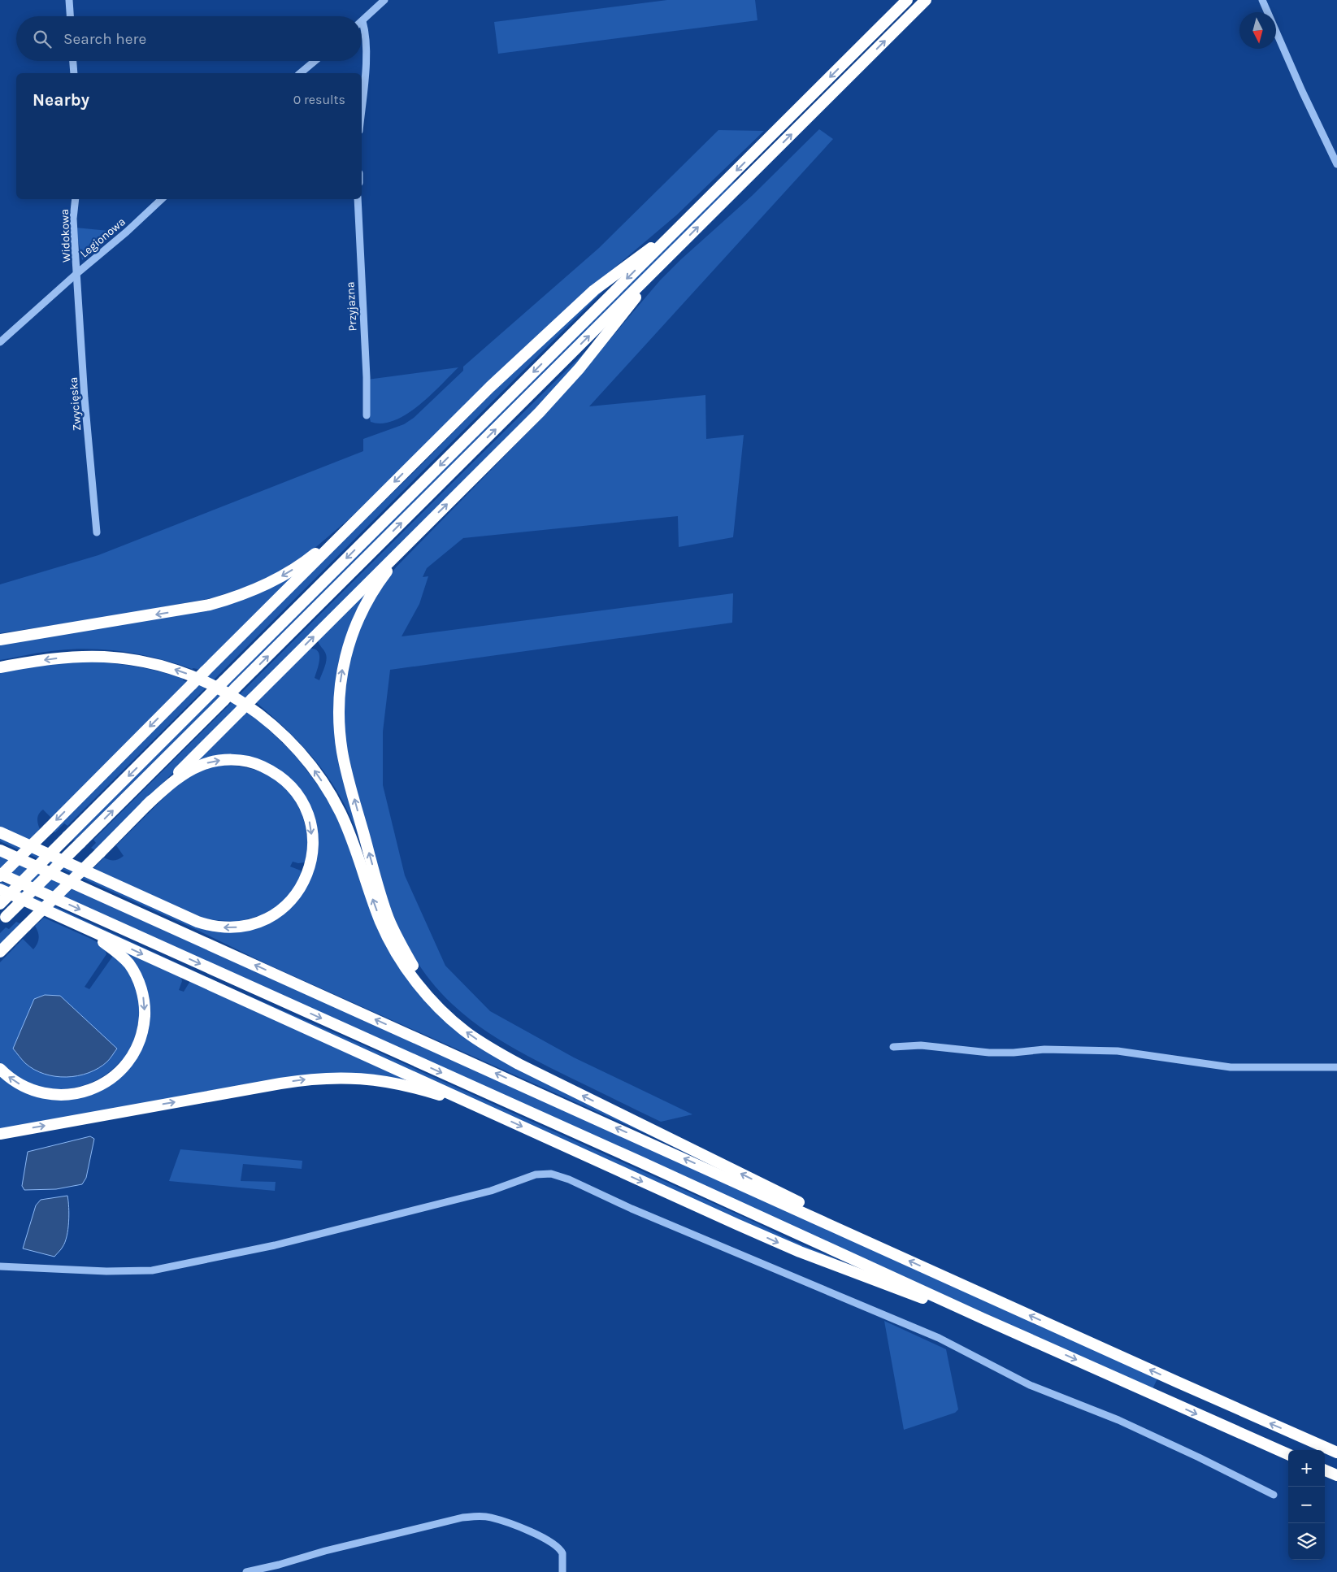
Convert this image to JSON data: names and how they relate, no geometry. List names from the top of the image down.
{
  "streets": {
    "street": [
      "Widokowa",
      "Legionowa",
      "Przyjazna",
      "Zwycięska"
    ]
  },
  "crossings": [
    ["Widokowa", "Legionowa"],
    ["Widokowa", "Zwycięska"],
    ["Legionowa", "Zwycięska"]
  ],
  "north": "bottom",
  "page": {
    "search": "Search here",
    "heading": ["Nearby", "0 results"],
    "map_buttons": ["+", "−"]
  }
}
